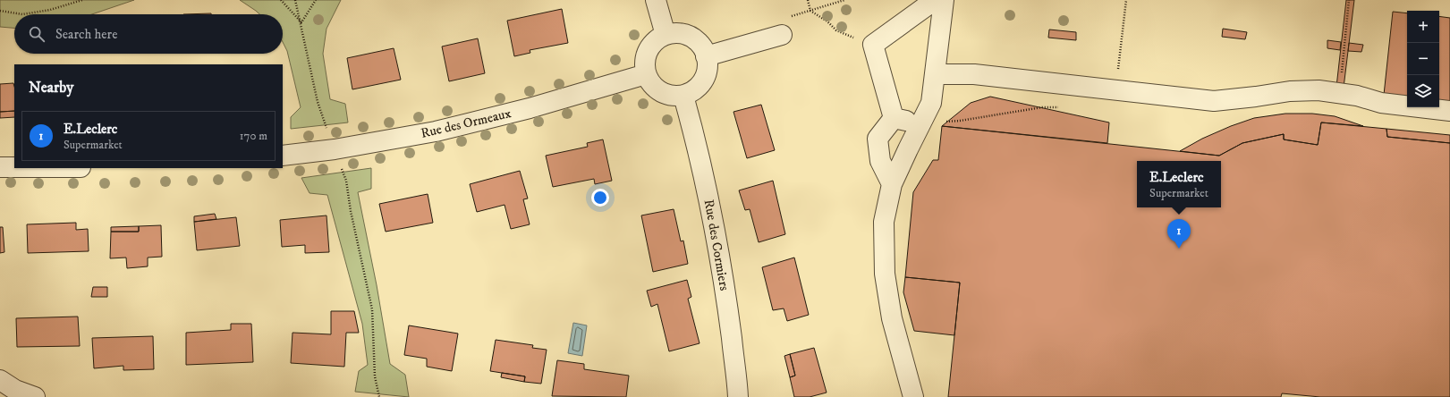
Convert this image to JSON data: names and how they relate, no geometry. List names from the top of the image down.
{
  "streets": {
    "street": ["Rue des Ormeaux", "Rue des Cormiers"]
  },
  "crossings": [
    ["Rue des Ormeaux", "Rue des Cormiers"]
  ],
  "page": {
    "map_buttons": ["+", "−"],
    "search": "Search here",
    "heading": "Nearby",
    "list": [
      {
        "mark": "1",
        "name": "E.Leclerc",
        "note": "Supermarket",
        "value": "170 m"
      }
    ],
    "popup": ["E.Leclerc", "Supermarket"],
    "pins": "1"
  }
}
